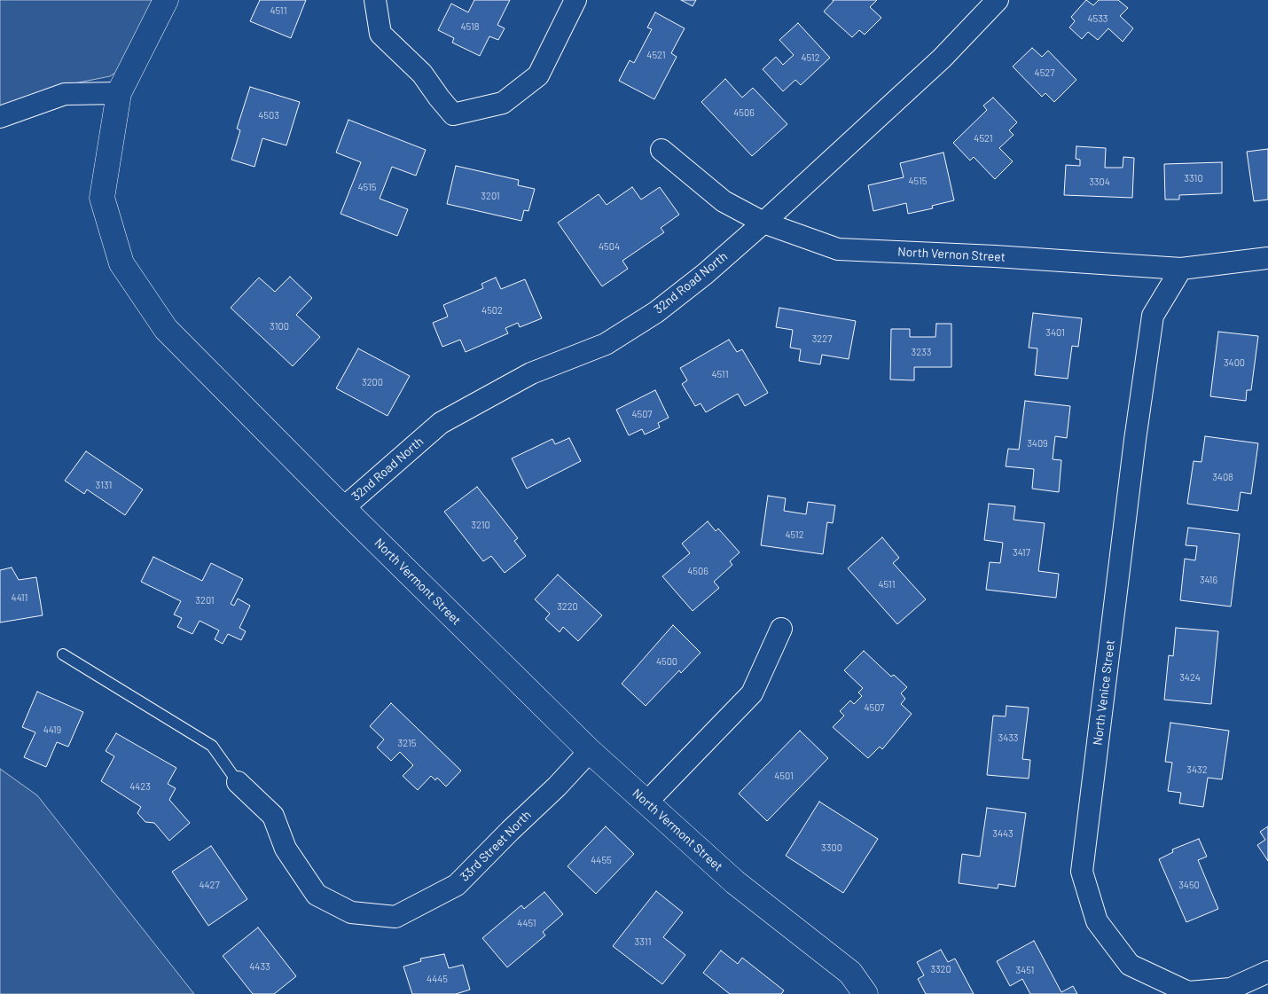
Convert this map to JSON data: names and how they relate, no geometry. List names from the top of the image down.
{
  "streets": {
    "street": [
      "North Vernon Street",
      "32nd Road North",
      "North Vermont Street",
      "North Venice Street",
      "33rd Street North"
    ]
  },
  "crossings": [
    ["North Vernon Street", "32nd Road North"],
    ["North Vernon Street", "North Venice Street"],
    ["32nd Road North", "North Vermont Street"],
    ["North Vermont Street", "33rd Street North"]
  ],
  "house_numbers": [
    "4511",
    "4533",
    "4518",
    "4521",
    "4512",
    "4527",
    "4506",
    "4503",
    "4521",
    "3310",
    "4515",
    "3304",
    "4515",
    "3201",
    "4504",
    "4502",
    "3100",
    "3401",
    "3227",
    "3233",
    "3400",
    "4511",
    "3200",
    "4507",
    "3409",
    "3408",
    "3131",
    "3210",
    "4512",
    "3417",
    "4506",
    "3416",
    "4511",
    "4411",
    "3201",
    "3220",
    "4500",
    "3424",
    "4507",
    "4419",
    "3433",
    "3215",
    "3432",
    "4501",
    "4423",
    "3443",
    "3300",
    "4455",
    "4427",
    "3450",
    "4451",
    "3311",
    "4433",
    "3320",
    "3451",
    "4445"
  ]
}
